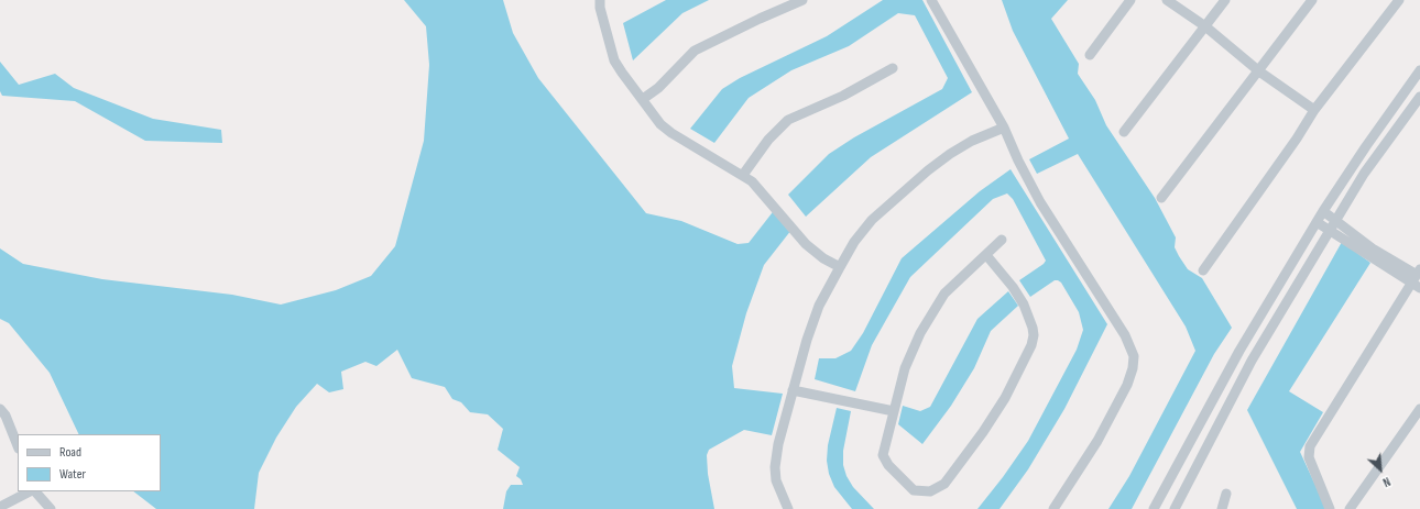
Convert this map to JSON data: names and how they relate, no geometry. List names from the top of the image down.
{
  "legend": ["Road", "Water"],
  "north": "bottom right"
}
